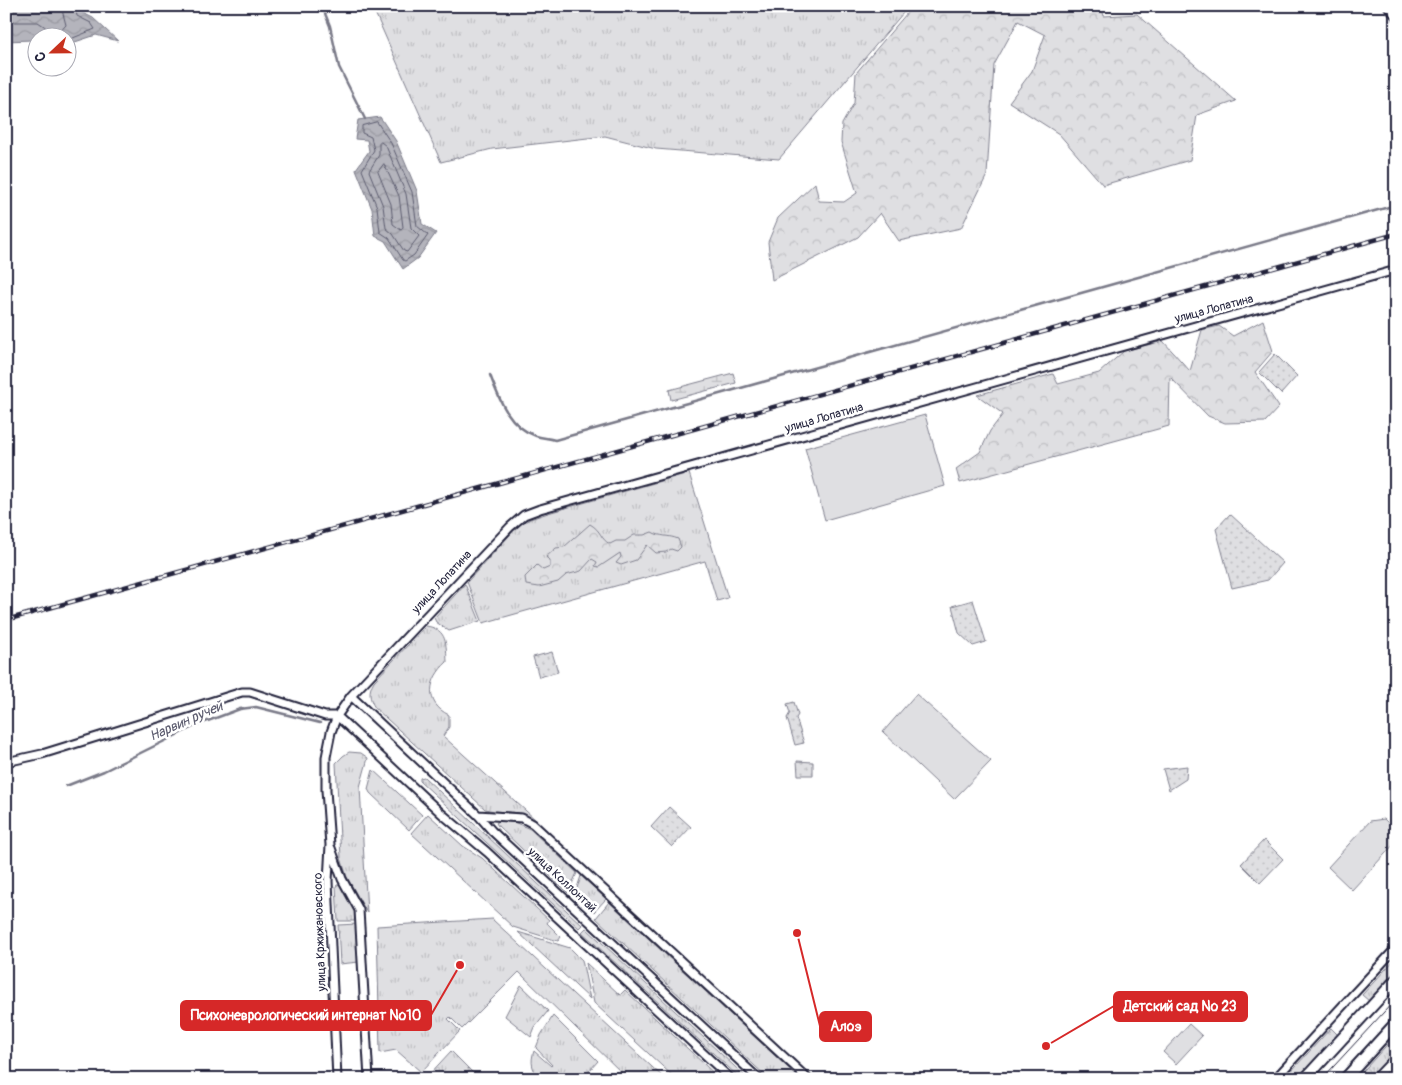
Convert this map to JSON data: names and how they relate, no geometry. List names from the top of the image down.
{
  "streets": {
    "street": ["улица Лопатина", "улица Коллонтай", "улица Кржижановского"]
  },
  "crossings": [
    ["улица Лопатина", "улица Коллонтай"],
    ["улица Лопатина", "улица Кржижановского"]
  ],
  "water": ["Нарвин ручей"],
  "places": ["Алоэ", "Психоневрологический интернат №10", "Детский сад № 23"],
  "north": "left"
}
